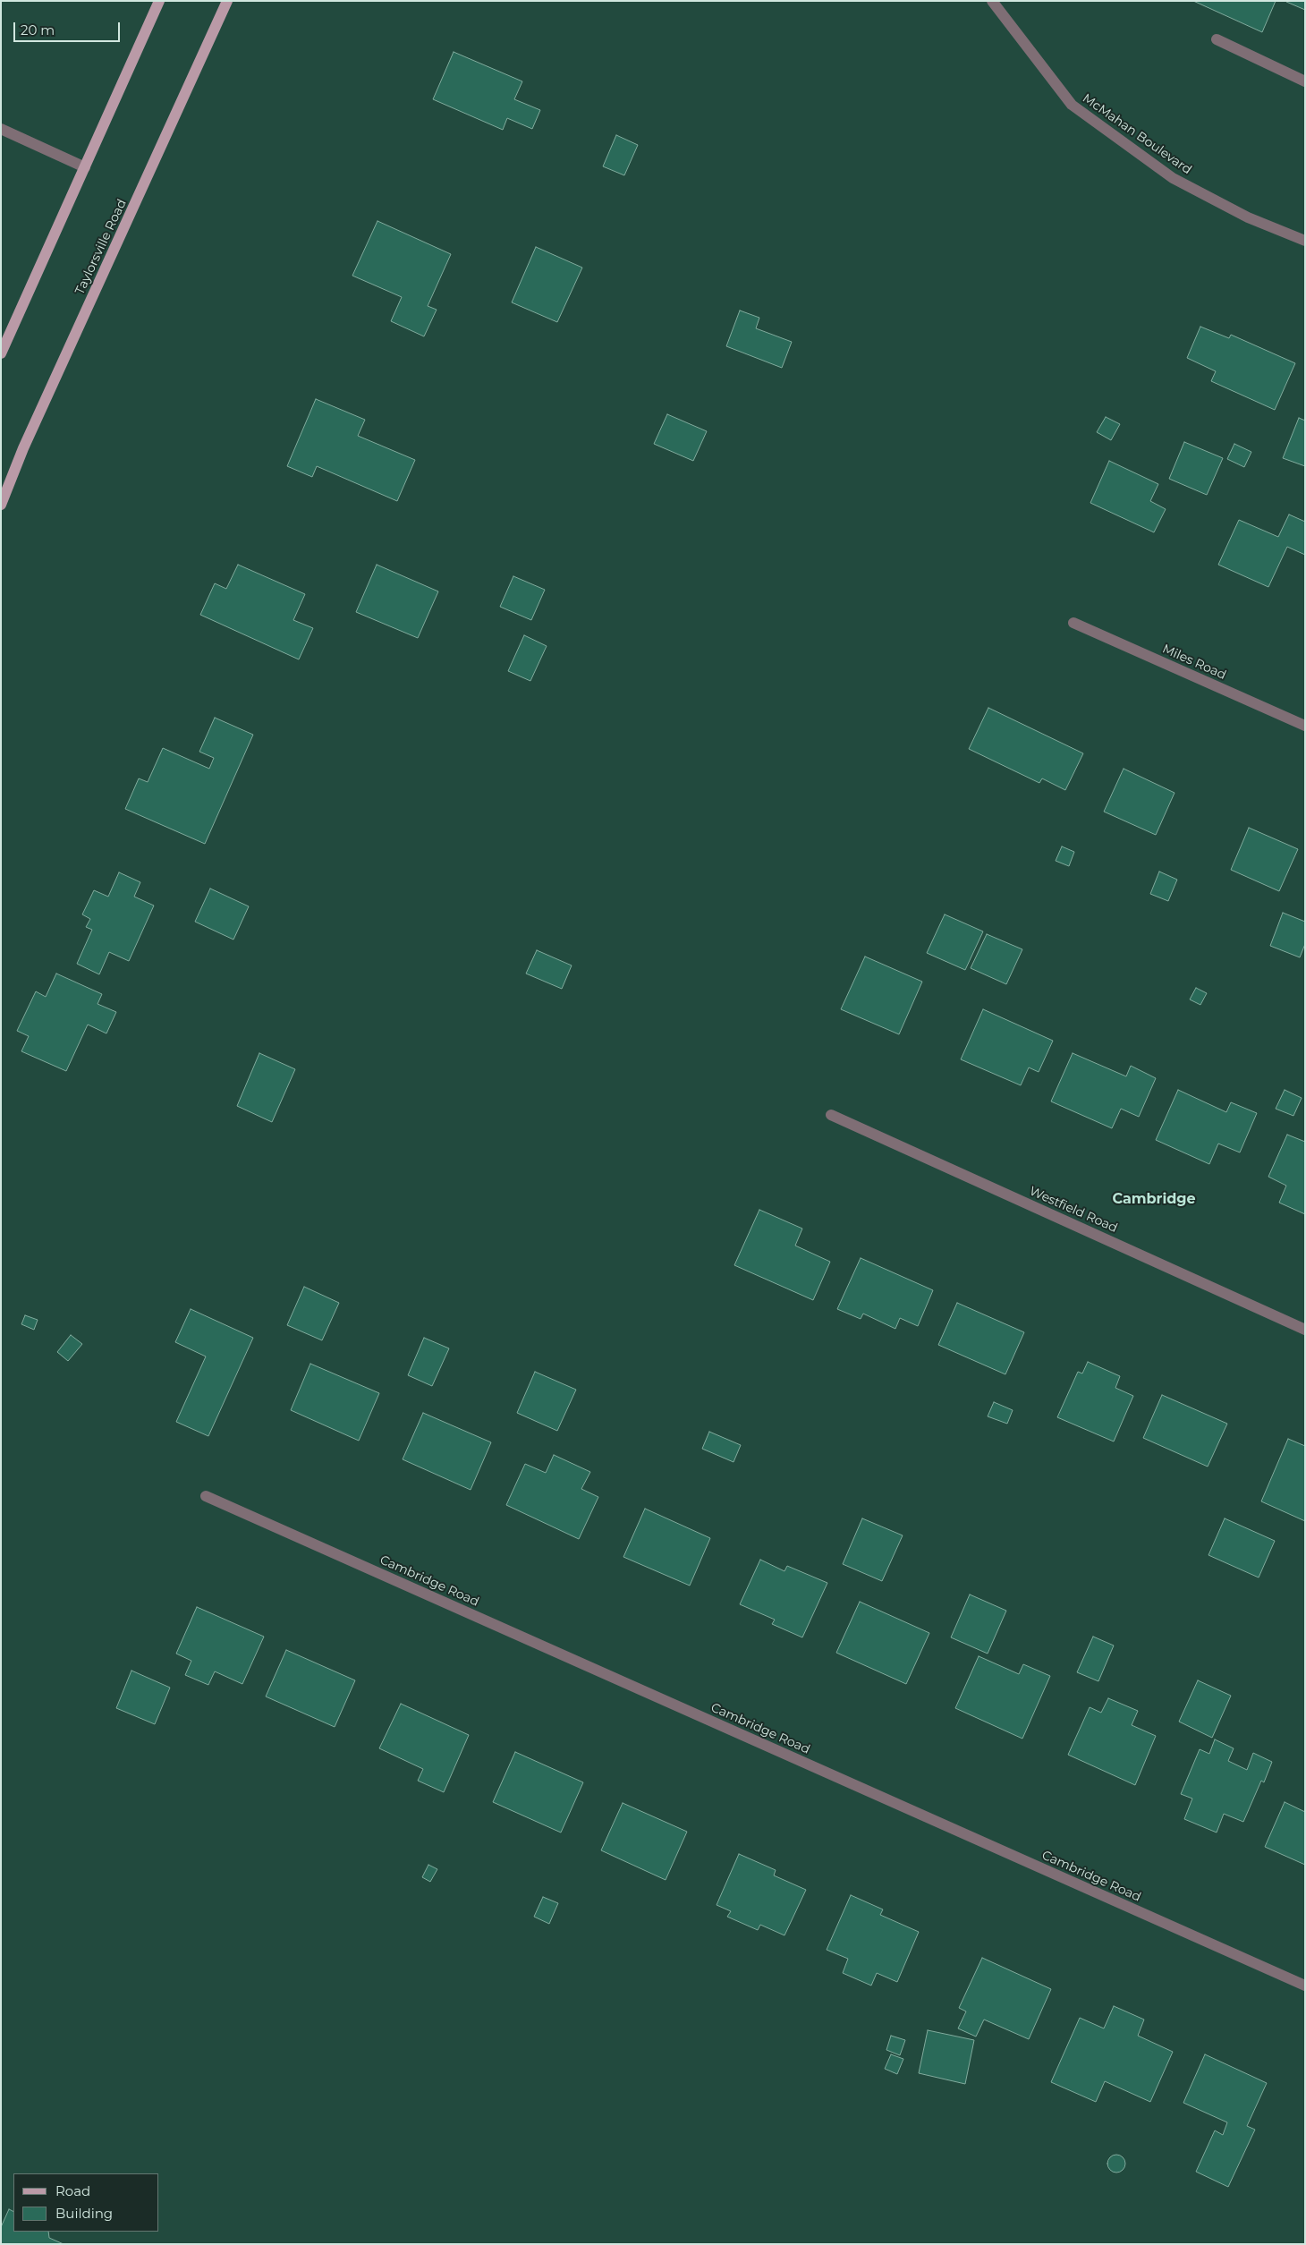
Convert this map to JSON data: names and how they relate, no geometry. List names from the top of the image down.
{
  "streets": {
    "main road": ["Taylorsville Road"],
    "street": [
      "McMahan Boulevard",
      "Miles Road",
      "Westfield Road",
      "Cambridge Road"
    ]
  },
  "districts": ["Cambridge"],
  "legend": ["Road", "Building"],
  "scale_bar": "20 m"
}
